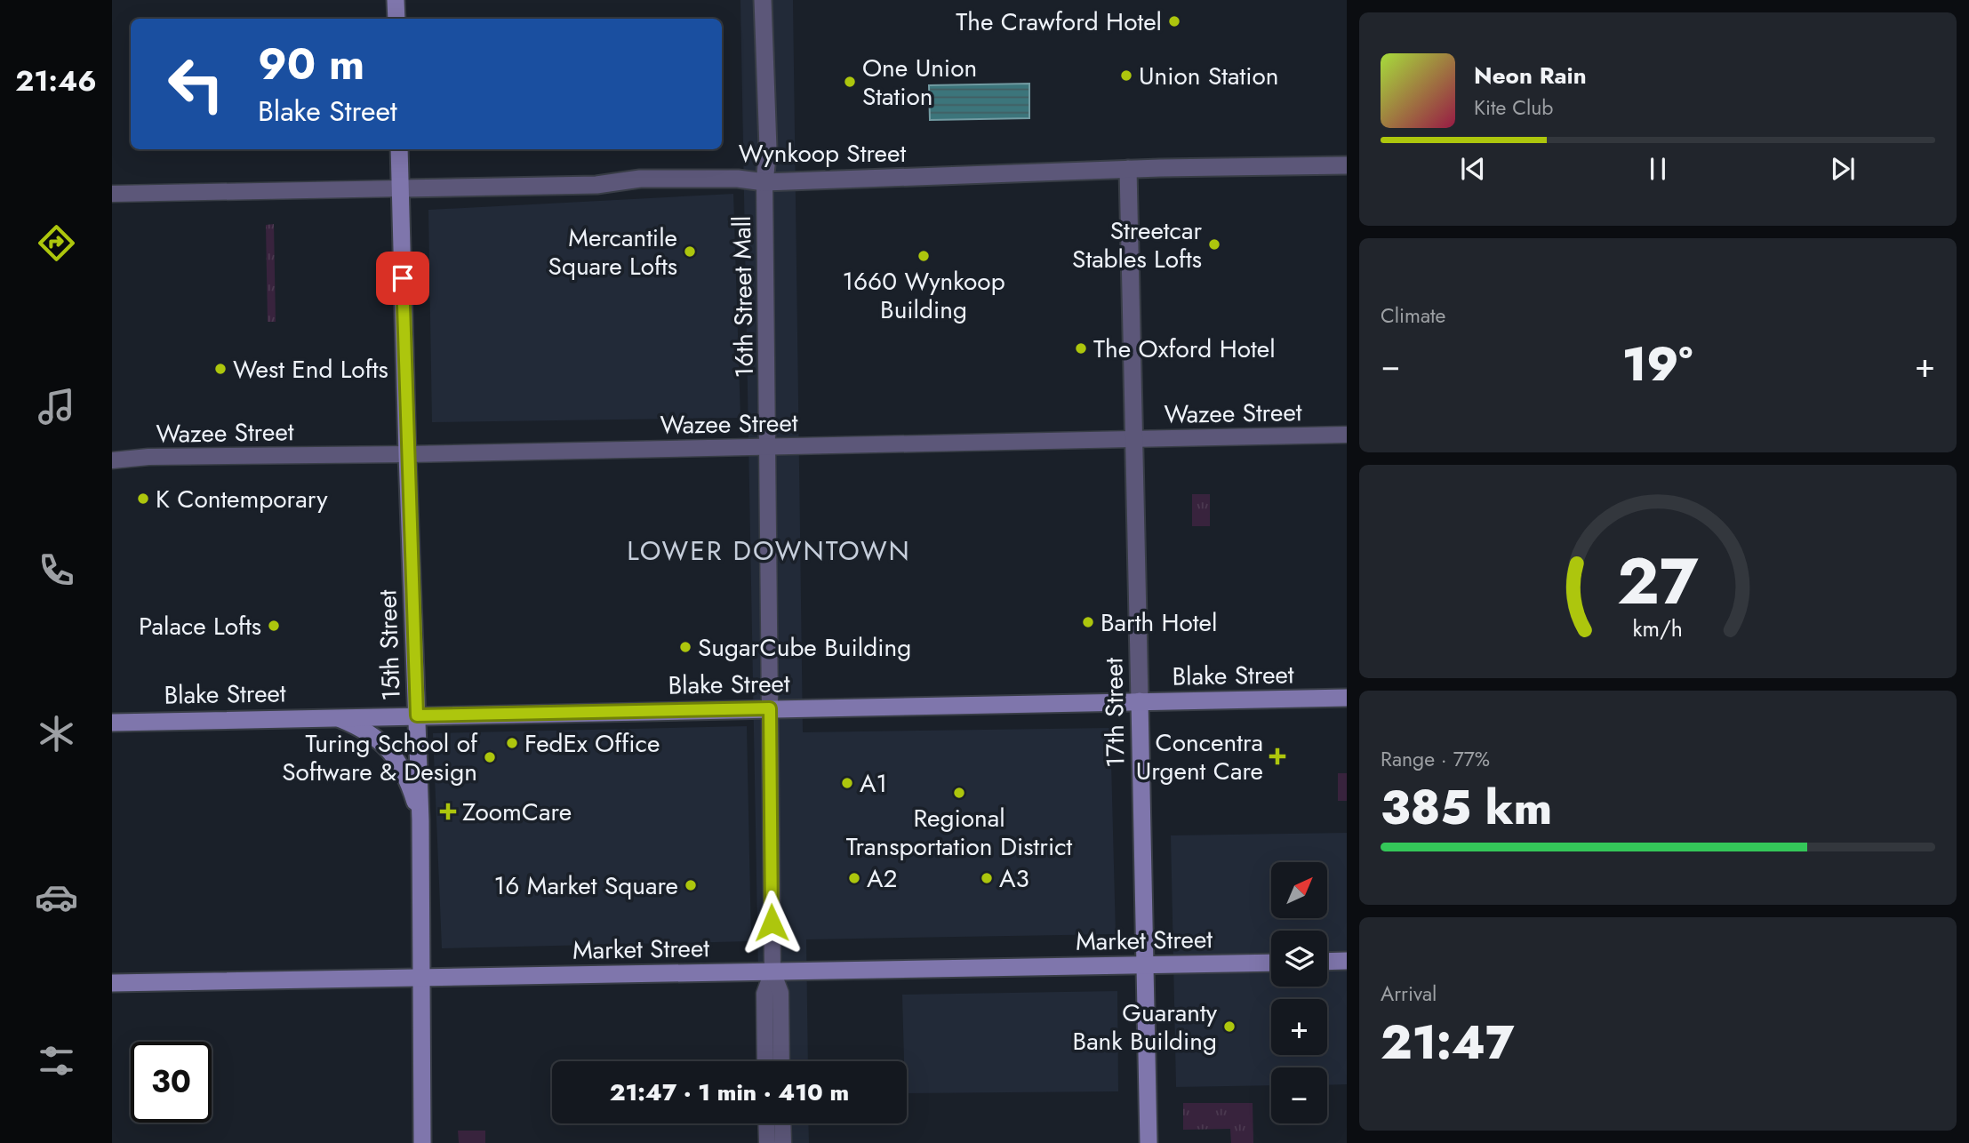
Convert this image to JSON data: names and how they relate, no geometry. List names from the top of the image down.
{
  "streets": {
    "main road": [
      "15th Street",
      "Blake Street",
      "17th Street",
      "Market Street"
    ],
    "street": ["Wynkoop Street", "16th Street Mall", "Wazee Street"]
  },
  "crossings": [
    ["Wynkoop Street", "16th Street Mall"],
    ["Wynkoop Street", "15th Street"],
    ["Wynkoop Street", "17th Street"],
    ["16th Street Mall", "Wazee Street"],
    ["16th Street Mall", "Blake Street"],
    ["16th Street Mall", "Market Street"],
    ["Wazee Street", "15th Street"],
    ["Wazee Street", "17th Street"],
    ["15th Street", "Blake Street"],
    ["15th Street", "Market Street"],
    ["Blake Street", "17th Street"],
    ["17th Street", "Market Street"]
  ],
  "districts": ["LOWER DOWNTOWN"],
  "places": {
    "other": [
      "The Crawford Hotel",
      "Union Station",
      "One Union Station",
      "Streetcar Stables Lofts",
      "Mercantile Square Lofts",
      "1660 Wynkoop Building",
      "The Oxford Hotel",
      "West End Lofts",
      "K Contemporary",
      "Barth Hotel",
      "Palace Lofts",
      "SugarCube Building",
      "FedEx Office",
      "Turing School of Software & Design",
      "A1",
      "Regional Transportation District",
      "A2",
      "A3",
      "16 Market Square",
      "Guaranty Bank Building"
    ],
    "health": ["Concentra Urgent Care", "ZoomCare"]
  },
  "north": "top right",
  "page": {
    "tabs": "21:46",
    "turn": ["90 m", "Blake Street"],
    "song": ["Neon Rain", "Kite Club"],
    "tile": [
      "Climate",
      ["Range · 77%", "385 km"],
      ["Arrival", "21:47"]
    ],
    "heat": ["−", "19°", "+"],
    "map_buttons": ["+", "−"],
    "limit": "30",
    "trip": "21:47 · 1 min · 410 m",
    "gauge": ["27", "km/h"]
  }
}
